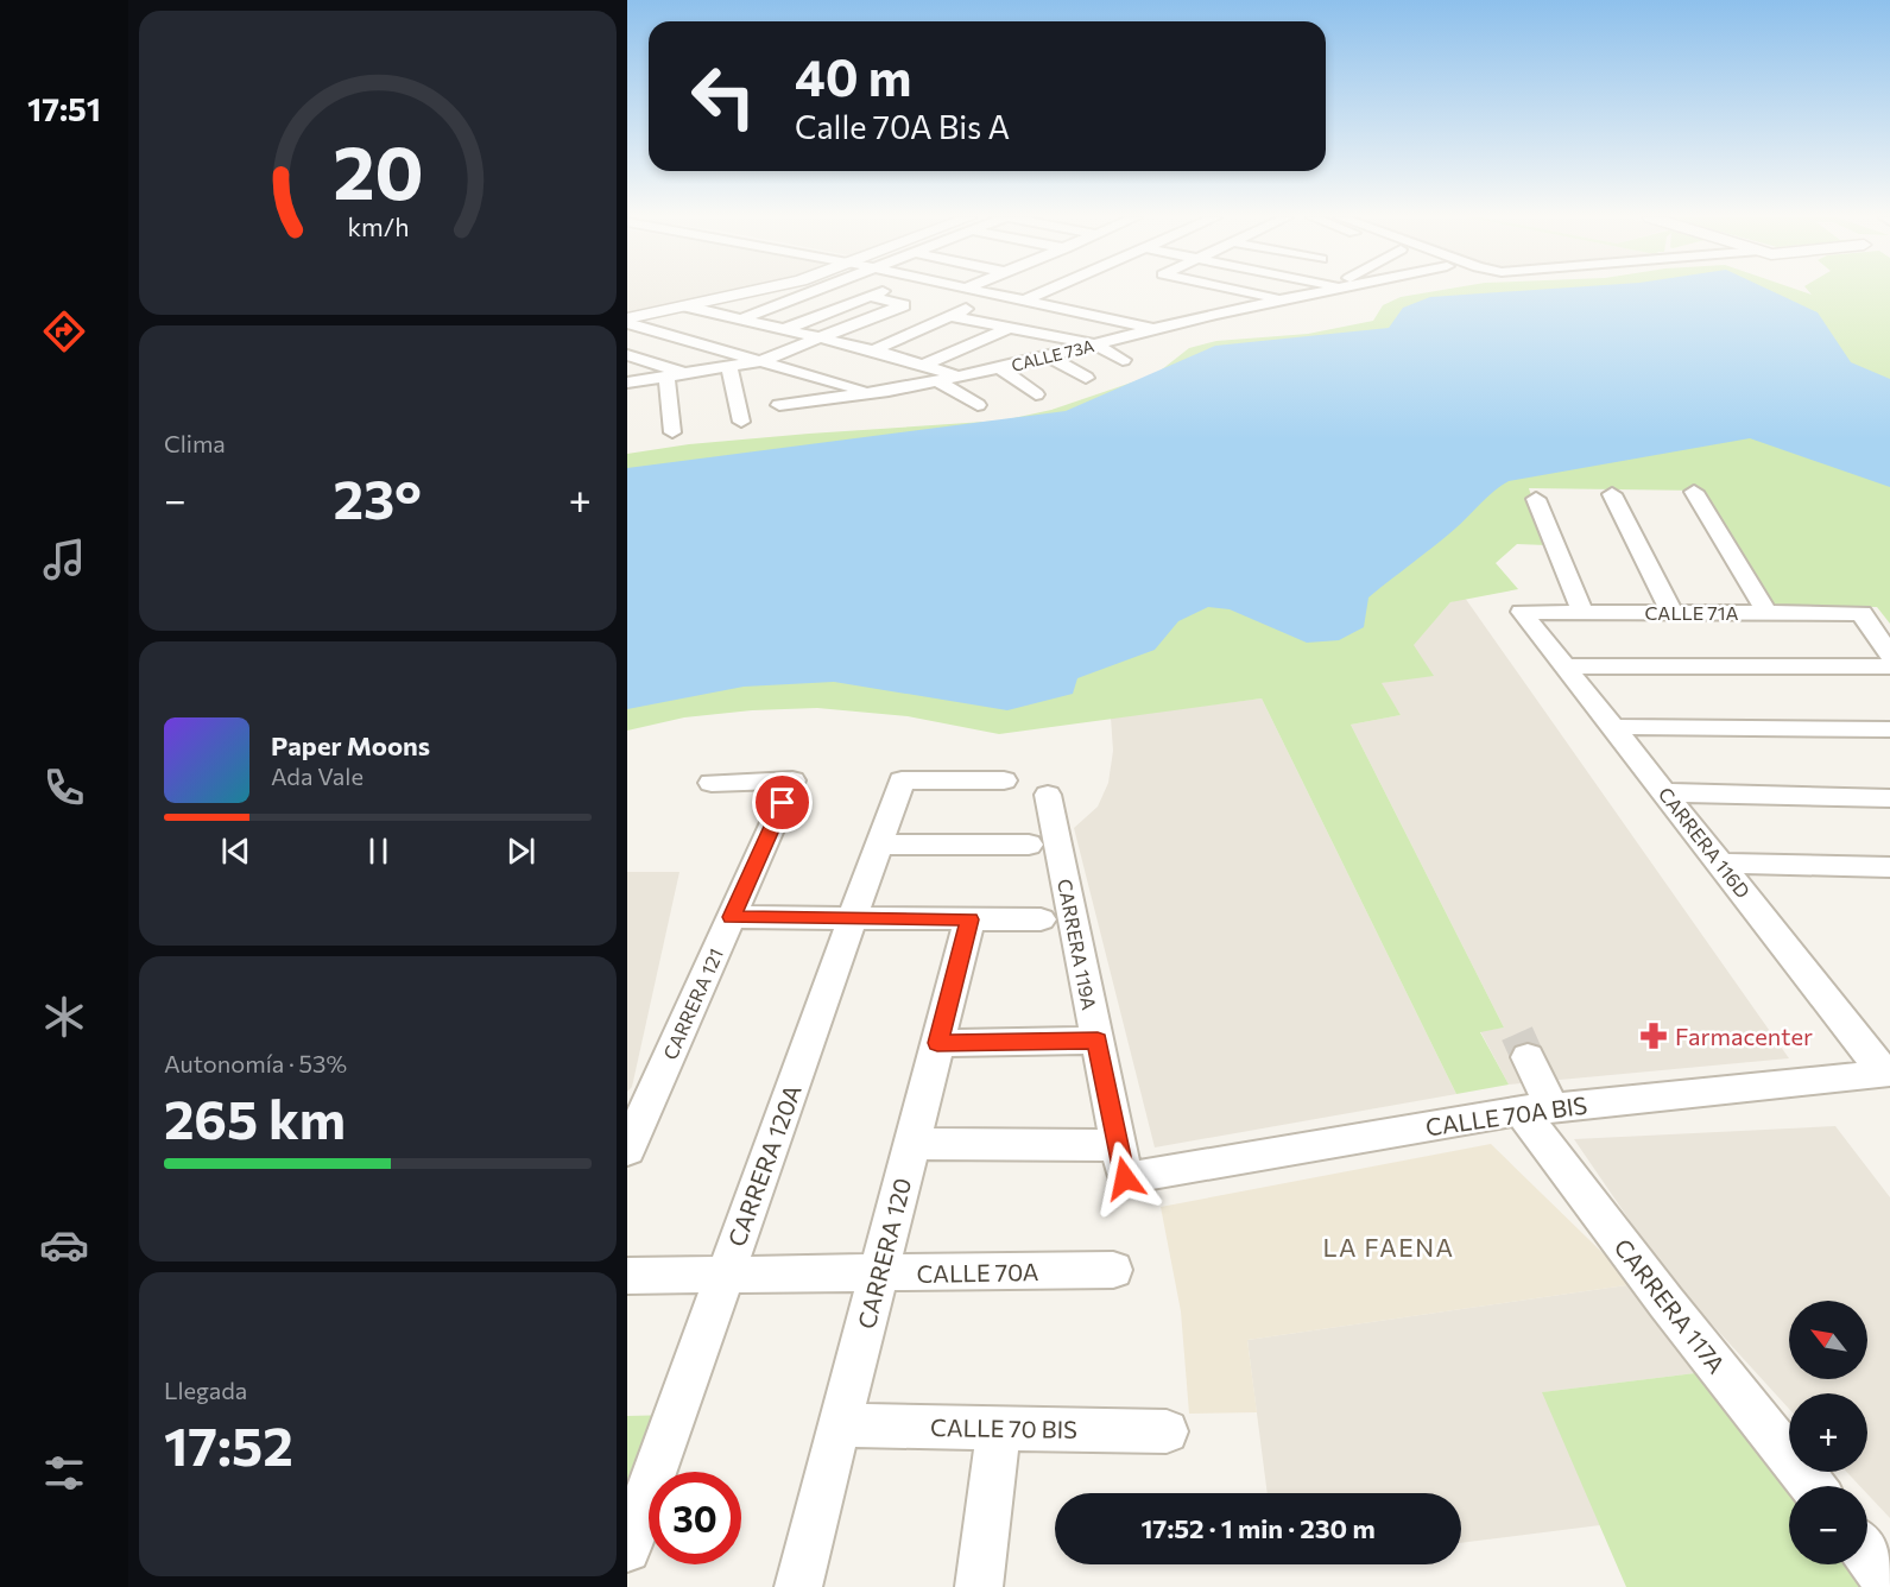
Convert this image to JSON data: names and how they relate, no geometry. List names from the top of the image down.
{
  "streets": {
    "street": [
      "CALLE 73A",
      "CALLE 71A",
      "CARRERA 116D",
      "CARRERA 119A",
      "CARRERA 121",
      "CALLE 70A BIS",
      "CARRERA 120A",
      "CARRERA 120",
      "CALLE 70A",
      "CARRERA 117A",
      "CALLE 70 BIS"
    ]
  },
  "crossings": [
    ["CALLE 71A", "CARRERA 116D"],
    ["CARRERA 116D", "CALLE 70A BIS"],
    ["CARRERA 119A", "CALLE 70A BIS"],
    ["CALLE 70A BIS", "CARRERA 120"],
    ["CALLE 70A BIS", "CARRERA 117A"],
    ["CARRERA 120A", "CALLE 70A"],
    ["CARRERA 120", "CALLE 70A"],
    ["CARRERA 120", "CALLE 70 BIS"]
  ],
  "districts": ["LA FAENA"],
  "places": {
    "pharmacy": ["Farmacenter"]
  },
  "north": "top left",
  "page": {
    "tabs": "17:51",
    "turn": ["40 m", "Calle 70A Bis A"],
    "tile": [
      "Clima",
      ["Autonomía · 53%", "265 km"],
      ["Llegada", "17:52"]
    ],
    "heat": ["−", "23°", "+"],
    "song": ["Paper Moons", "Ada Vale"],
    "map_buttons": ["+", "−"],
    "limit": "30",
    "trip": "17:52 · 1 min · 230 m",
    "gauge": ["20", "km/h"]
  }
}
